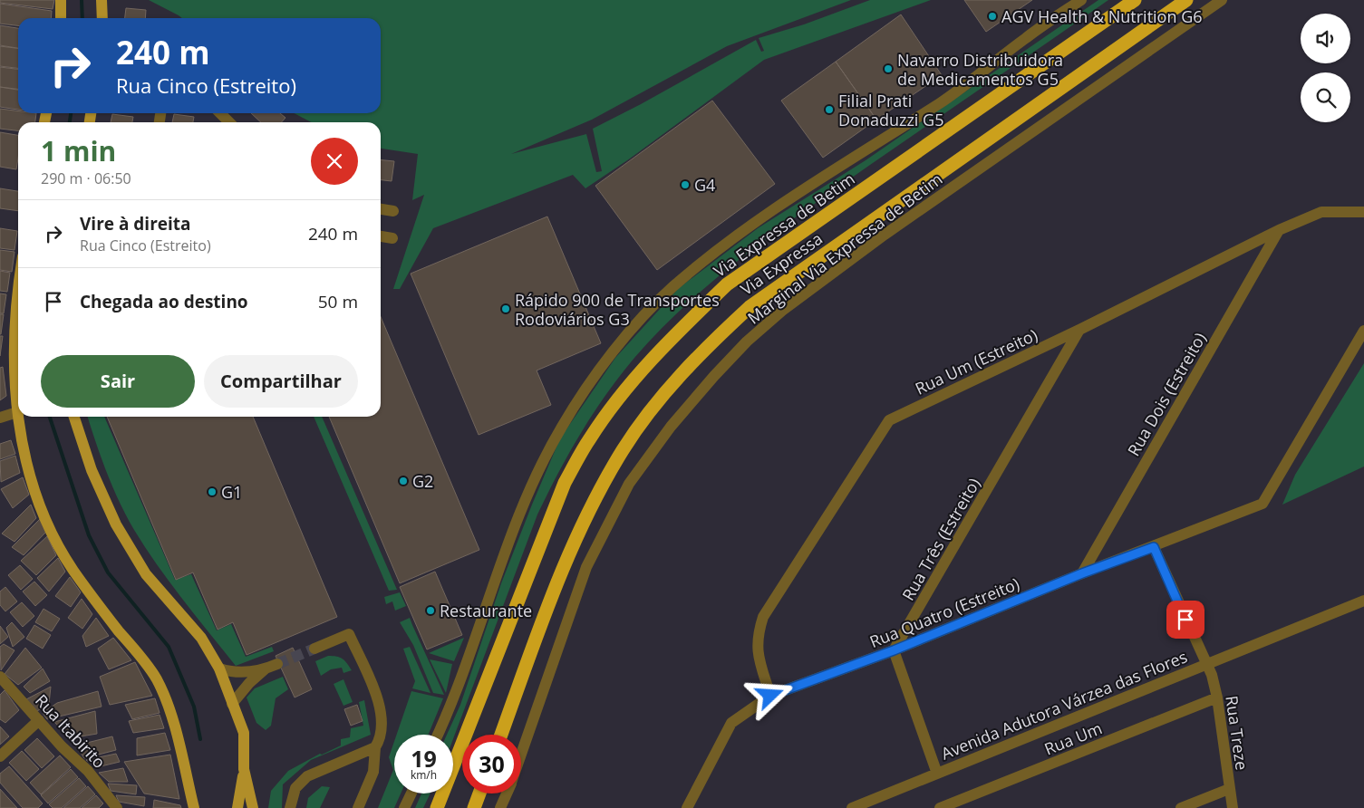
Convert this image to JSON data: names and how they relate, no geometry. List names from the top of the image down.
{
  "streets": {
    "highway": ["Via Expressa de Betim", "Via Expressa"],
    "street": [
      "Marginal Via Expressa de Betim",
      "Rua Um (Estreito)",
      "Rua Dois (Estreito)",
      "Rua Três (Estreito)",
      "Rua Quatro (Estreito)",
      "Avenida Adutora Várzea das Flores",
      "Rua Itabirito",
      "Rua Treze",
      "Rua Um"
    ]
  },
  "crossings": [
    ["Rua Um (Estreito)", "Rua Dois (Estreito)"],
    ["Rua Um (Estreito)", "Rua Três (Estreito)"],
    ["Rua Um (Estreito)", "Rua Quatro (Estreito)"],
    ["Rua Dois (Estreito)", "Rua Quatro (Estreito)"],
    ["Rua Três (Estreito)", "Rua Quatro (Estreito)"],
    ["Rua Quatro (Estreito)", "Rua Treze"],
    ["Avenida Adutora Várzea das Flores", "Rua Treze"],
    ["Rua Treze", "Rua Um"]
  ],
  "places": [
    "AGV Health & Nutrition G6",
    "Navarro Distribuidora de Medicamentos G5",
    "Filial Prati Donaduzzi G5",
    "G4",
    "Rápido 900 de Transportes Rodoviários G3",
    "G2",
    "G1",
    "Restaurante"
  ],
  "page": {
    "turn": ["240 m", "Rua Cinco (Estreito)"],
    "heading": ["1 min", "290 m · 06:50"],
    "list": [
      {
        "name": "Vire à direita",
        "note": "Rua Cinco (Estreito)",
        "value": "240 m"
      },
      {
        "name": "Chegada ao destino",
        "value": "50 m"
      }
    ],
    "buttons": ["Sair", "Compartilhar"],
    "speed": "19 km/h",
    "limit": "30"
  }
}
